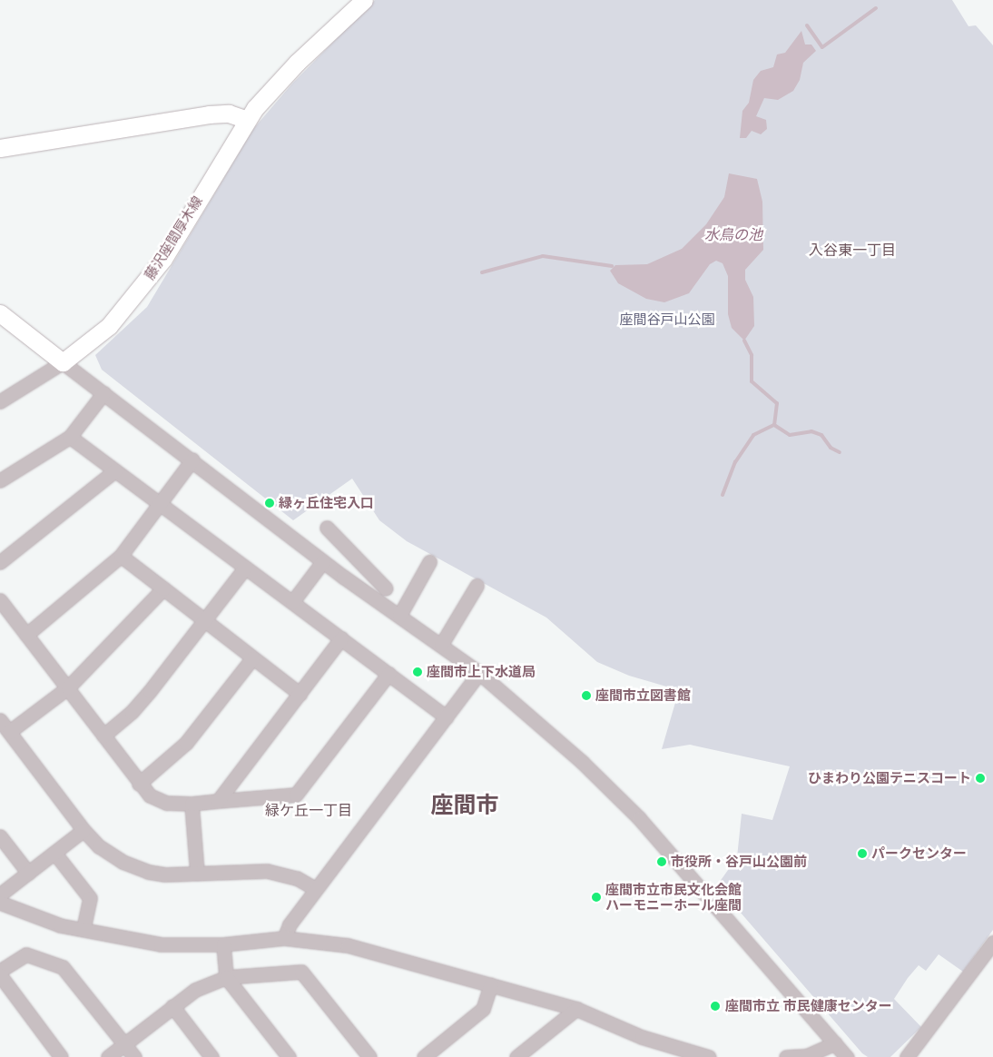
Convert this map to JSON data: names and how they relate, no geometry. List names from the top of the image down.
{
  "streets": {
    "main road": ["藤沢座間厚木線"]
  },
  "districts": ["入谷東一丁目", "座間市", "緑ケ丘一丁目"],
  "water": ["水鳥の池"],
  "parks": ["座間谷戸山公園"],
  "places": [
    "緑ヶ丘住宅入口",
    "座間市上下水道局",
    "座間市立図書館",
    "ひまわり公園テニスコート",
    "パークセンター",
    "市役所・谷戸山公園前",
    "座間市立市民文化会館 ハーモニーホール座間",
    "座間市立 市民健康センター"
  ]
}
